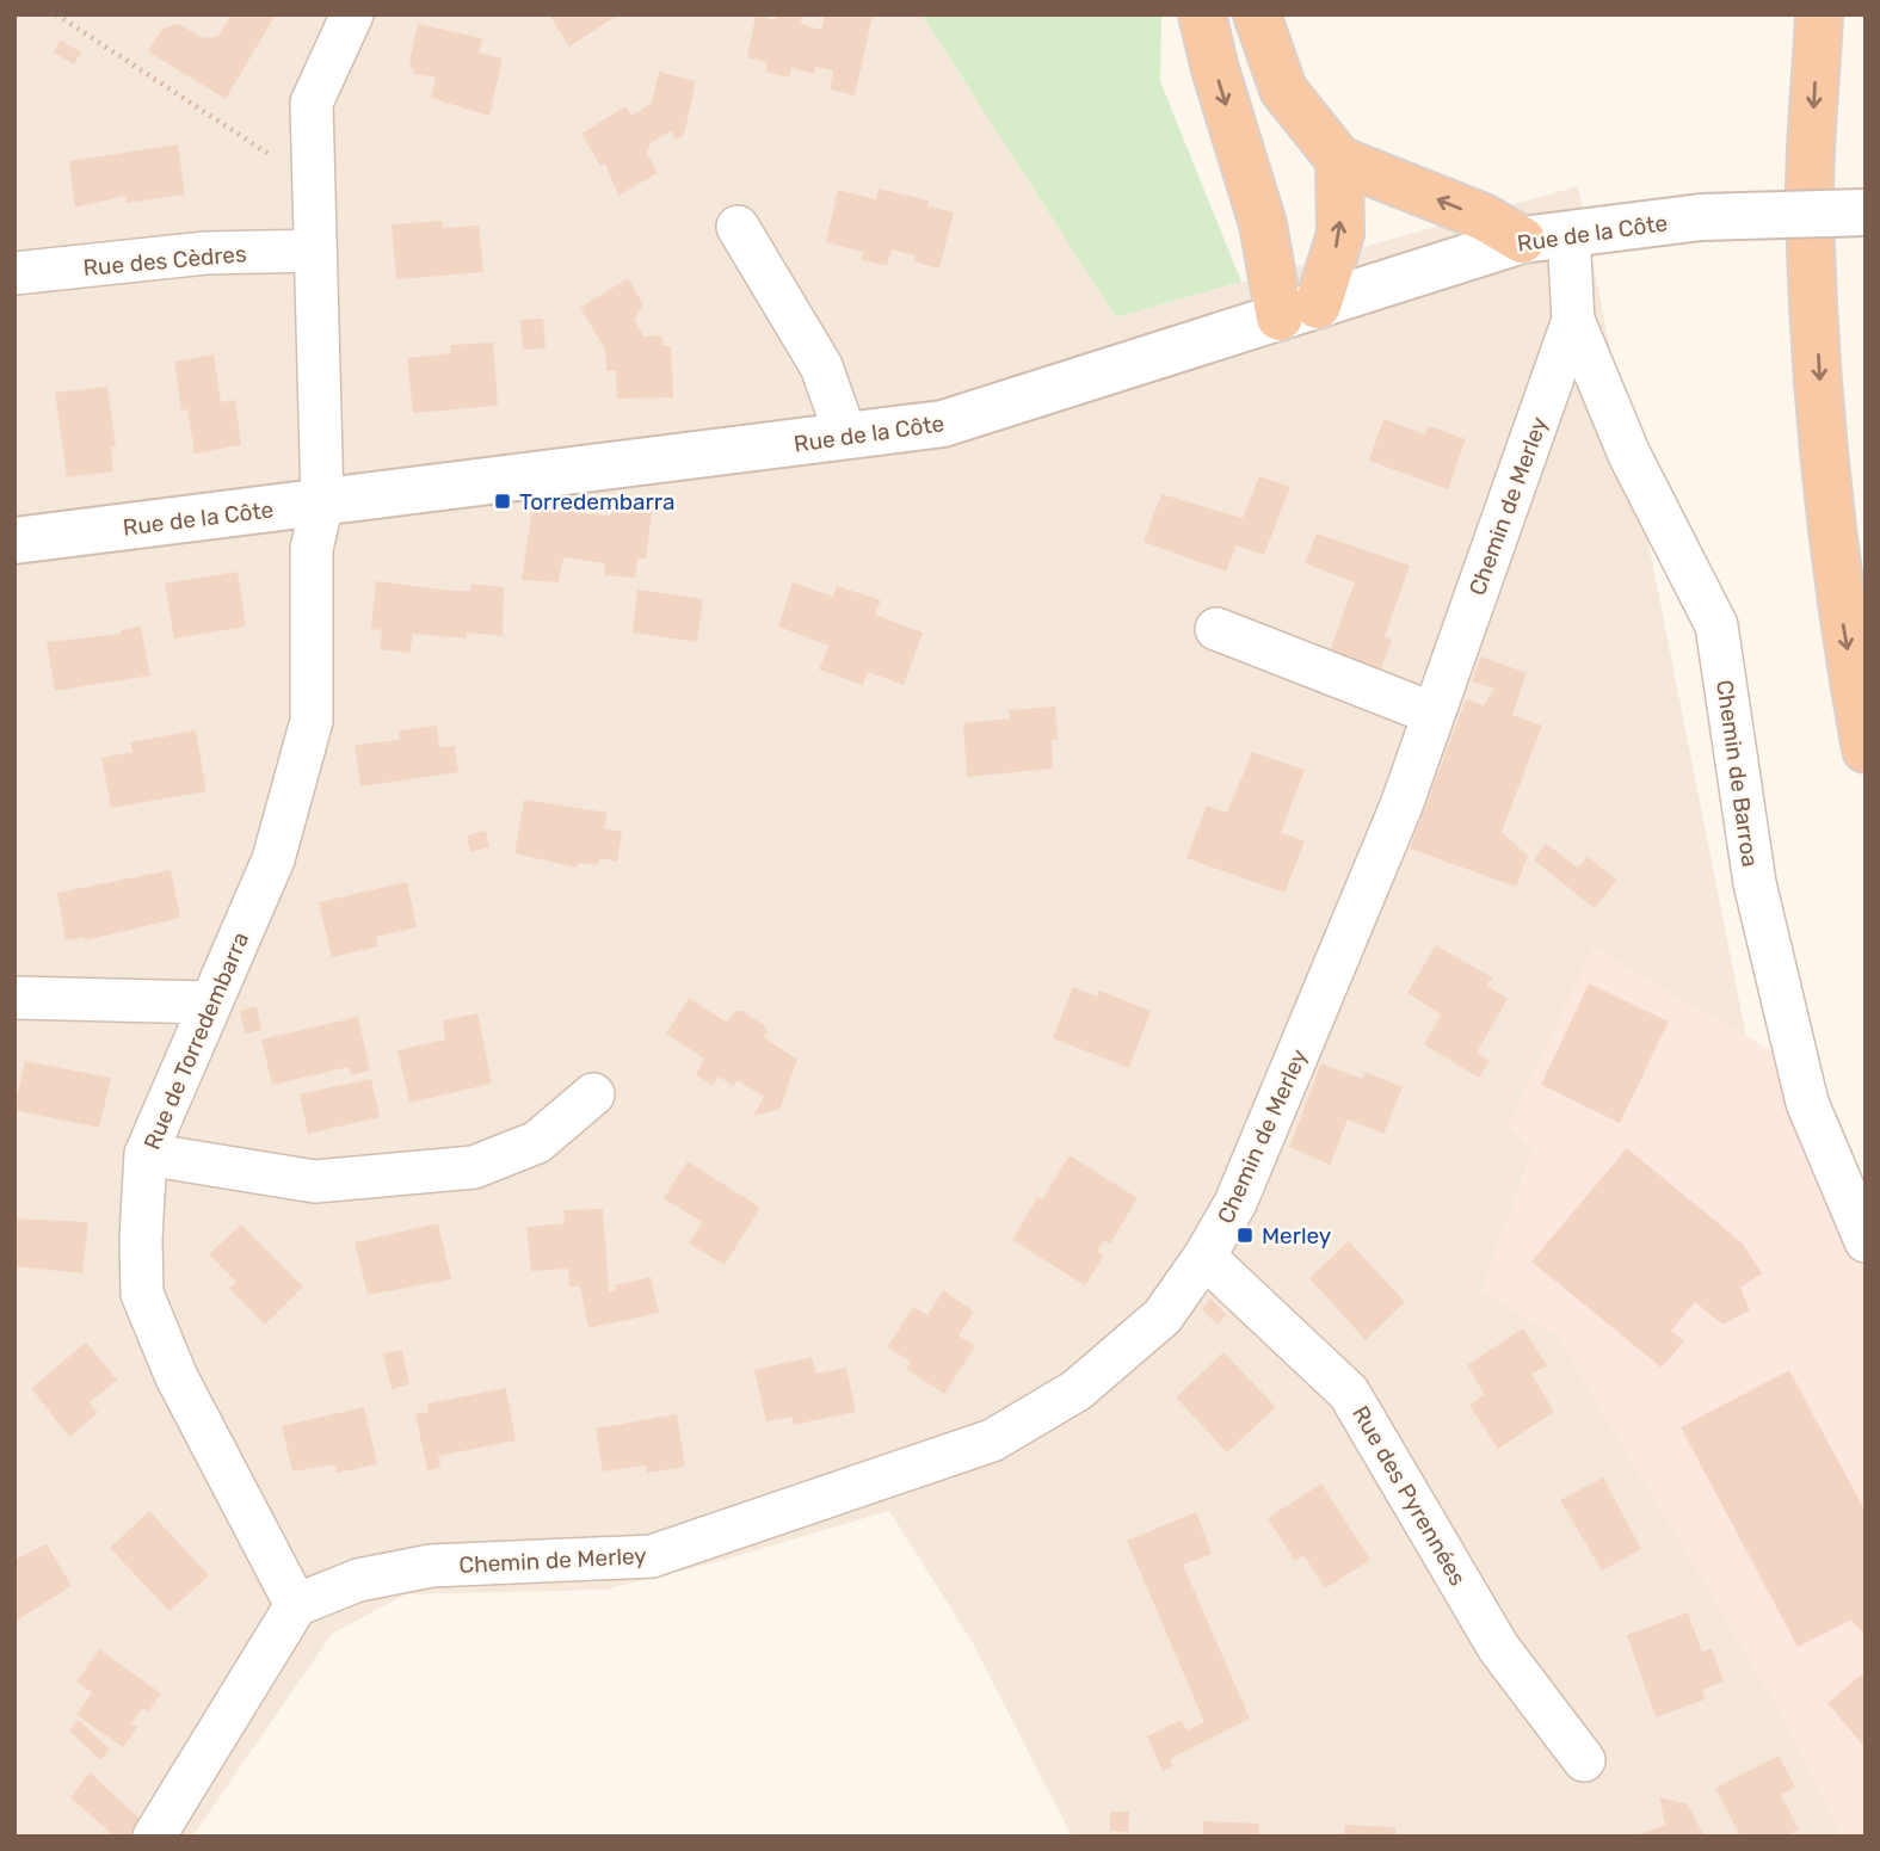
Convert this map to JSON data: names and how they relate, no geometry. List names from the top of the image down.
{
  "streets": {
    "street": [
      "Rue de la Côte",
      "Rue des Cèdres",
      "Chemin de Merley",
      "Chemin de Barroa",
      "Rue de Torredembarra",
      "Rue des Pyrennées"
    ]
  },
  "crossings": [
    ["Rue de la Côte", "Chemin de Merley"],
    ["Rue de la Côte", "Rue de Torredembarra"],
    ["Chemin de Merley", "Chemin de Barroa"],
    ["Chemin de Merley", "Rue de Torredembarra"],
    ["Chemin de Merley", "Rue des Pyrennées"]
  ],
  "places": {
    "transit": ["Torredembarra", "Merley"]
  }
}
